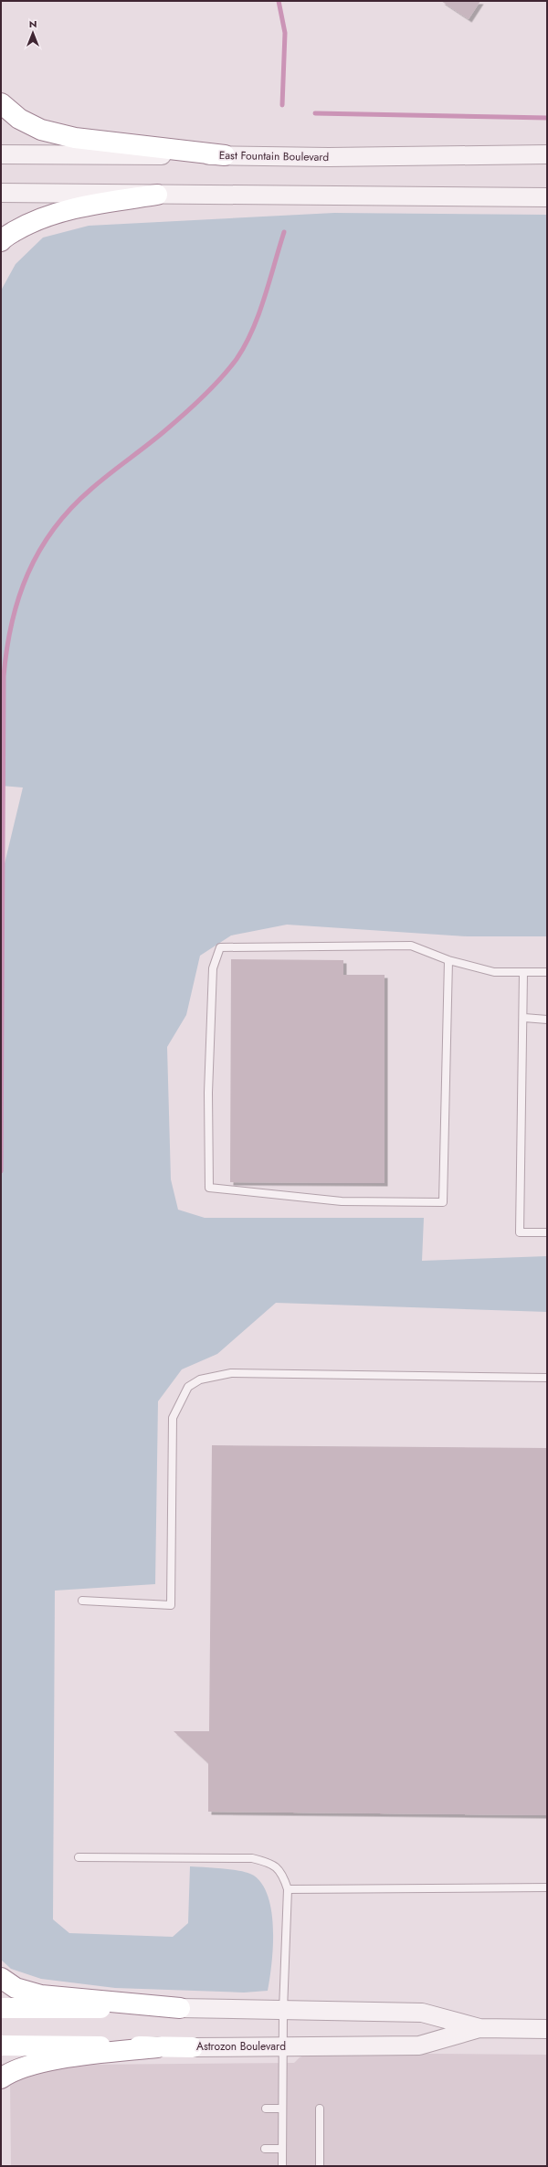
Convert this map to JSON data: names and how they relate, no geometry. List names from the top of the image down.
{
  "streets": {
    "main road": ["Astrozon Boulevard"],
    "street": ["East Fountain Boulevard"]
  },
  "north": "top"
}
